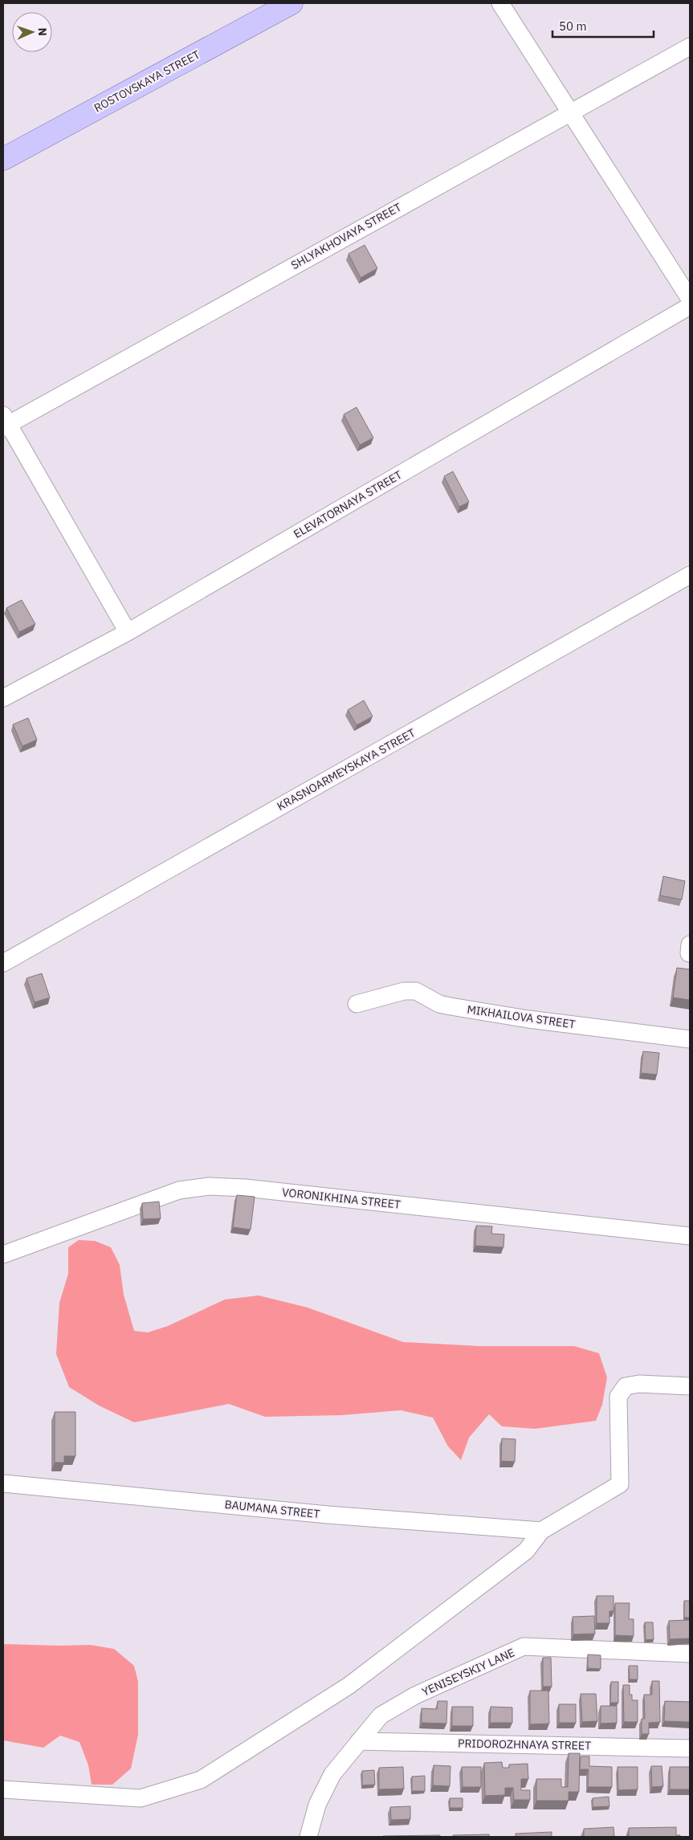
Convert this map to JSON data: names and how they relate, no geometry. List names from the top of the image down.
{
  "streets": {
    "main road": ["ROSTOVSKAYA STREET"],
    "street": [
      "SHLYAKHOVAYA STREET",
      "ELEVATORNAYA STREET",
      "KRASNOARMEYSKAYA STREET",
      "MIKHAILOVA STREET",
      "VORONIKHINA STREET",
      "BAUMANA STREET",
      "YENISEYSKIY LANE",
      "PRIDOROZHNAYA STREET"
    ]
  },
  "crossings": [
    ["YENISEYSKIY LANE", "PRIDOROZHNAYA STREET"]
  ],
  "scale_bar": "50 m",
  "north": "right"
}
